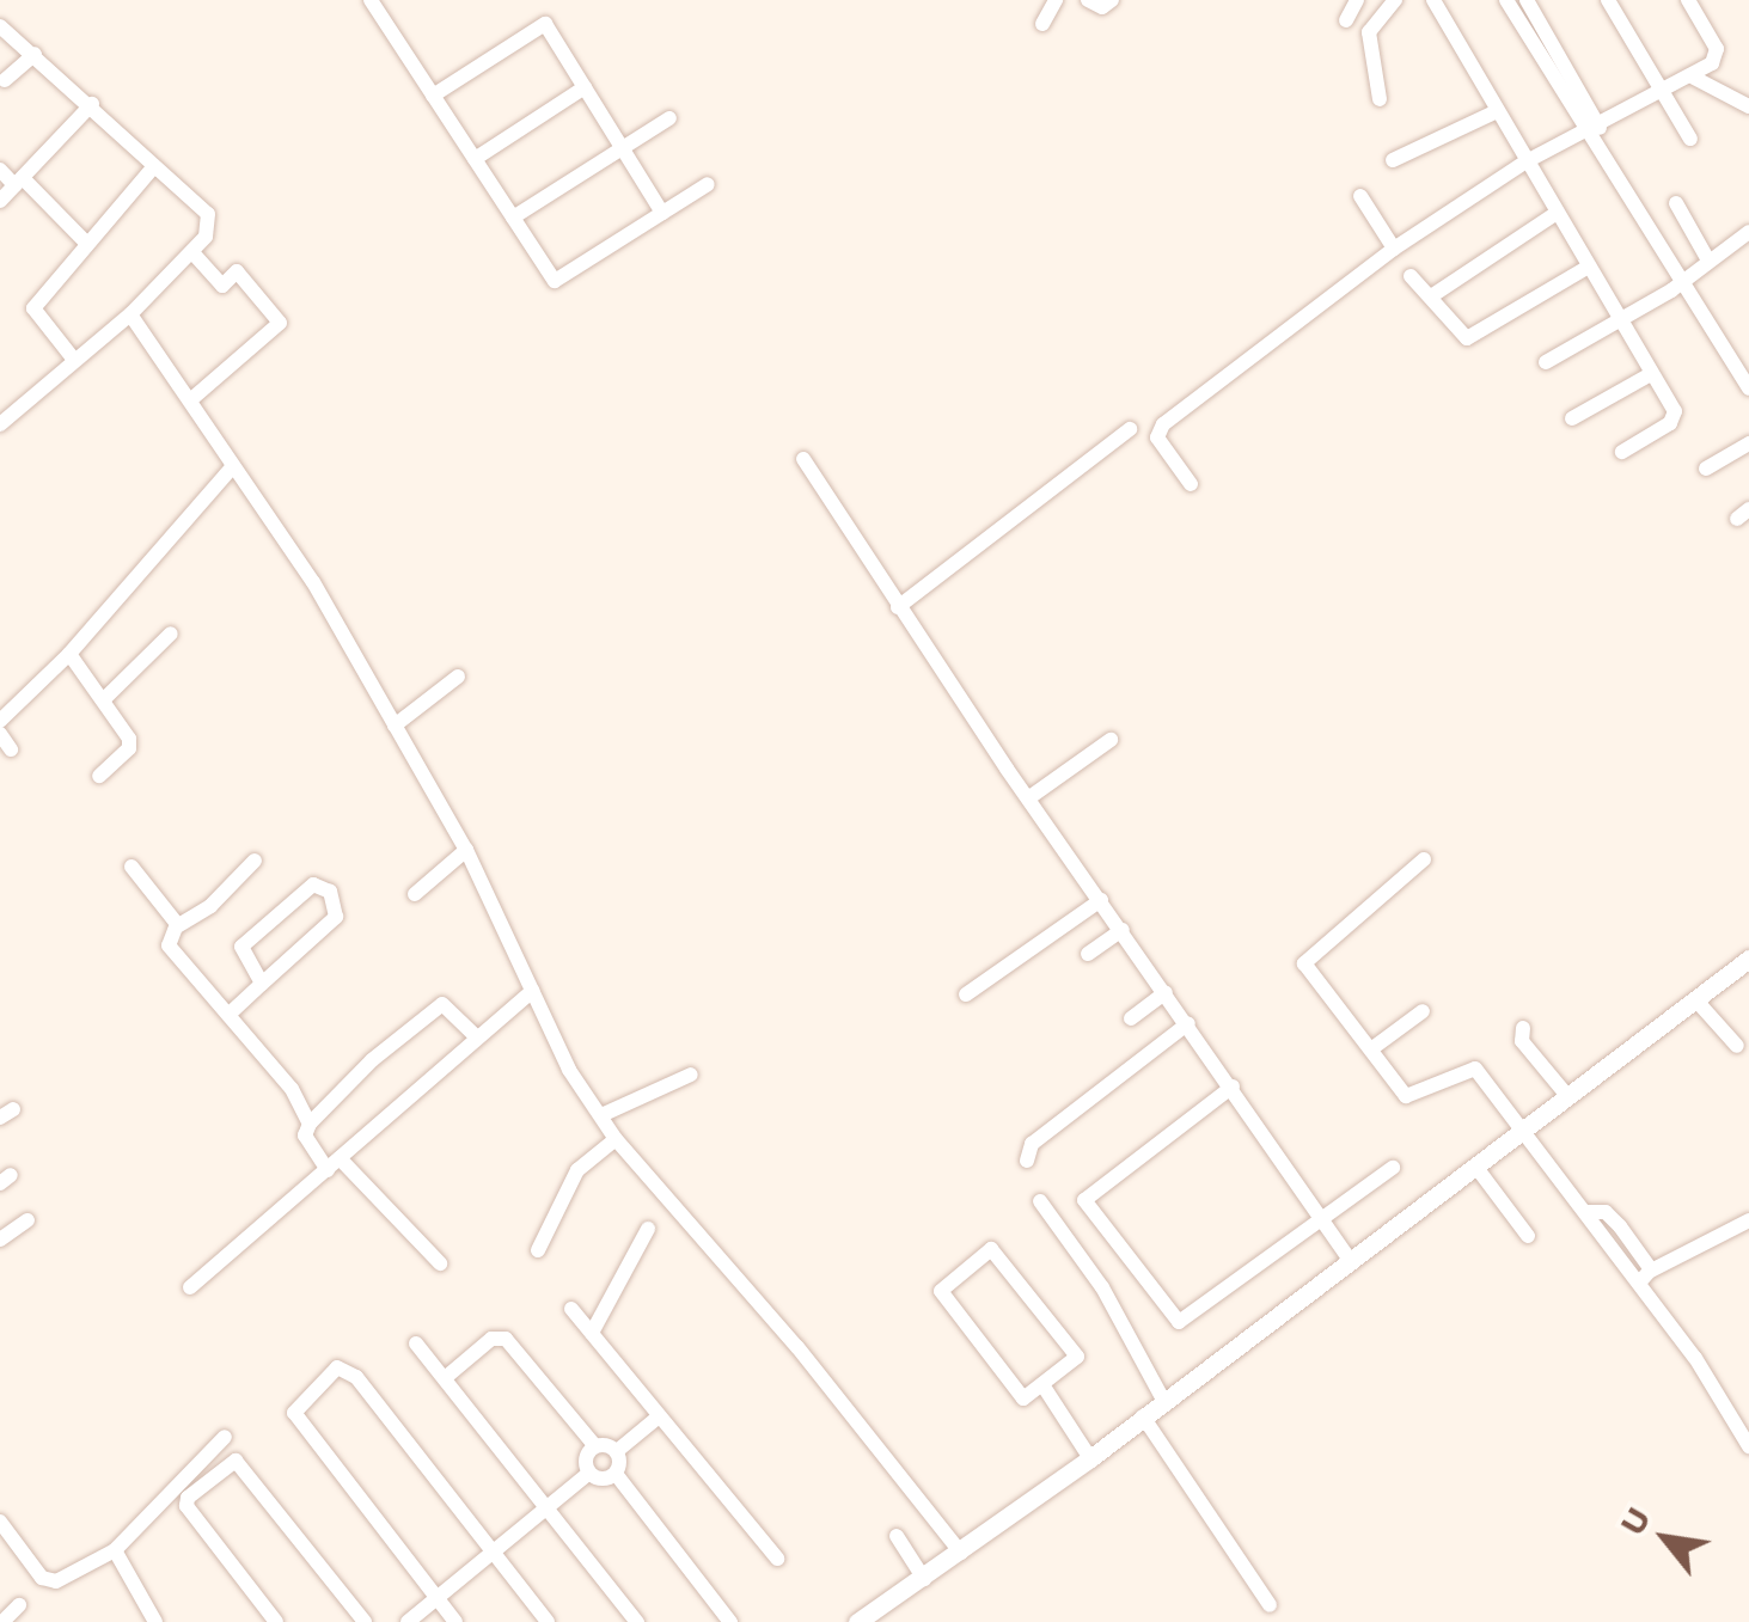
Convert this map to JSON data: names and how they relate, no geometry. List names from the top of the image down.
{
  "north": "top left"
}
